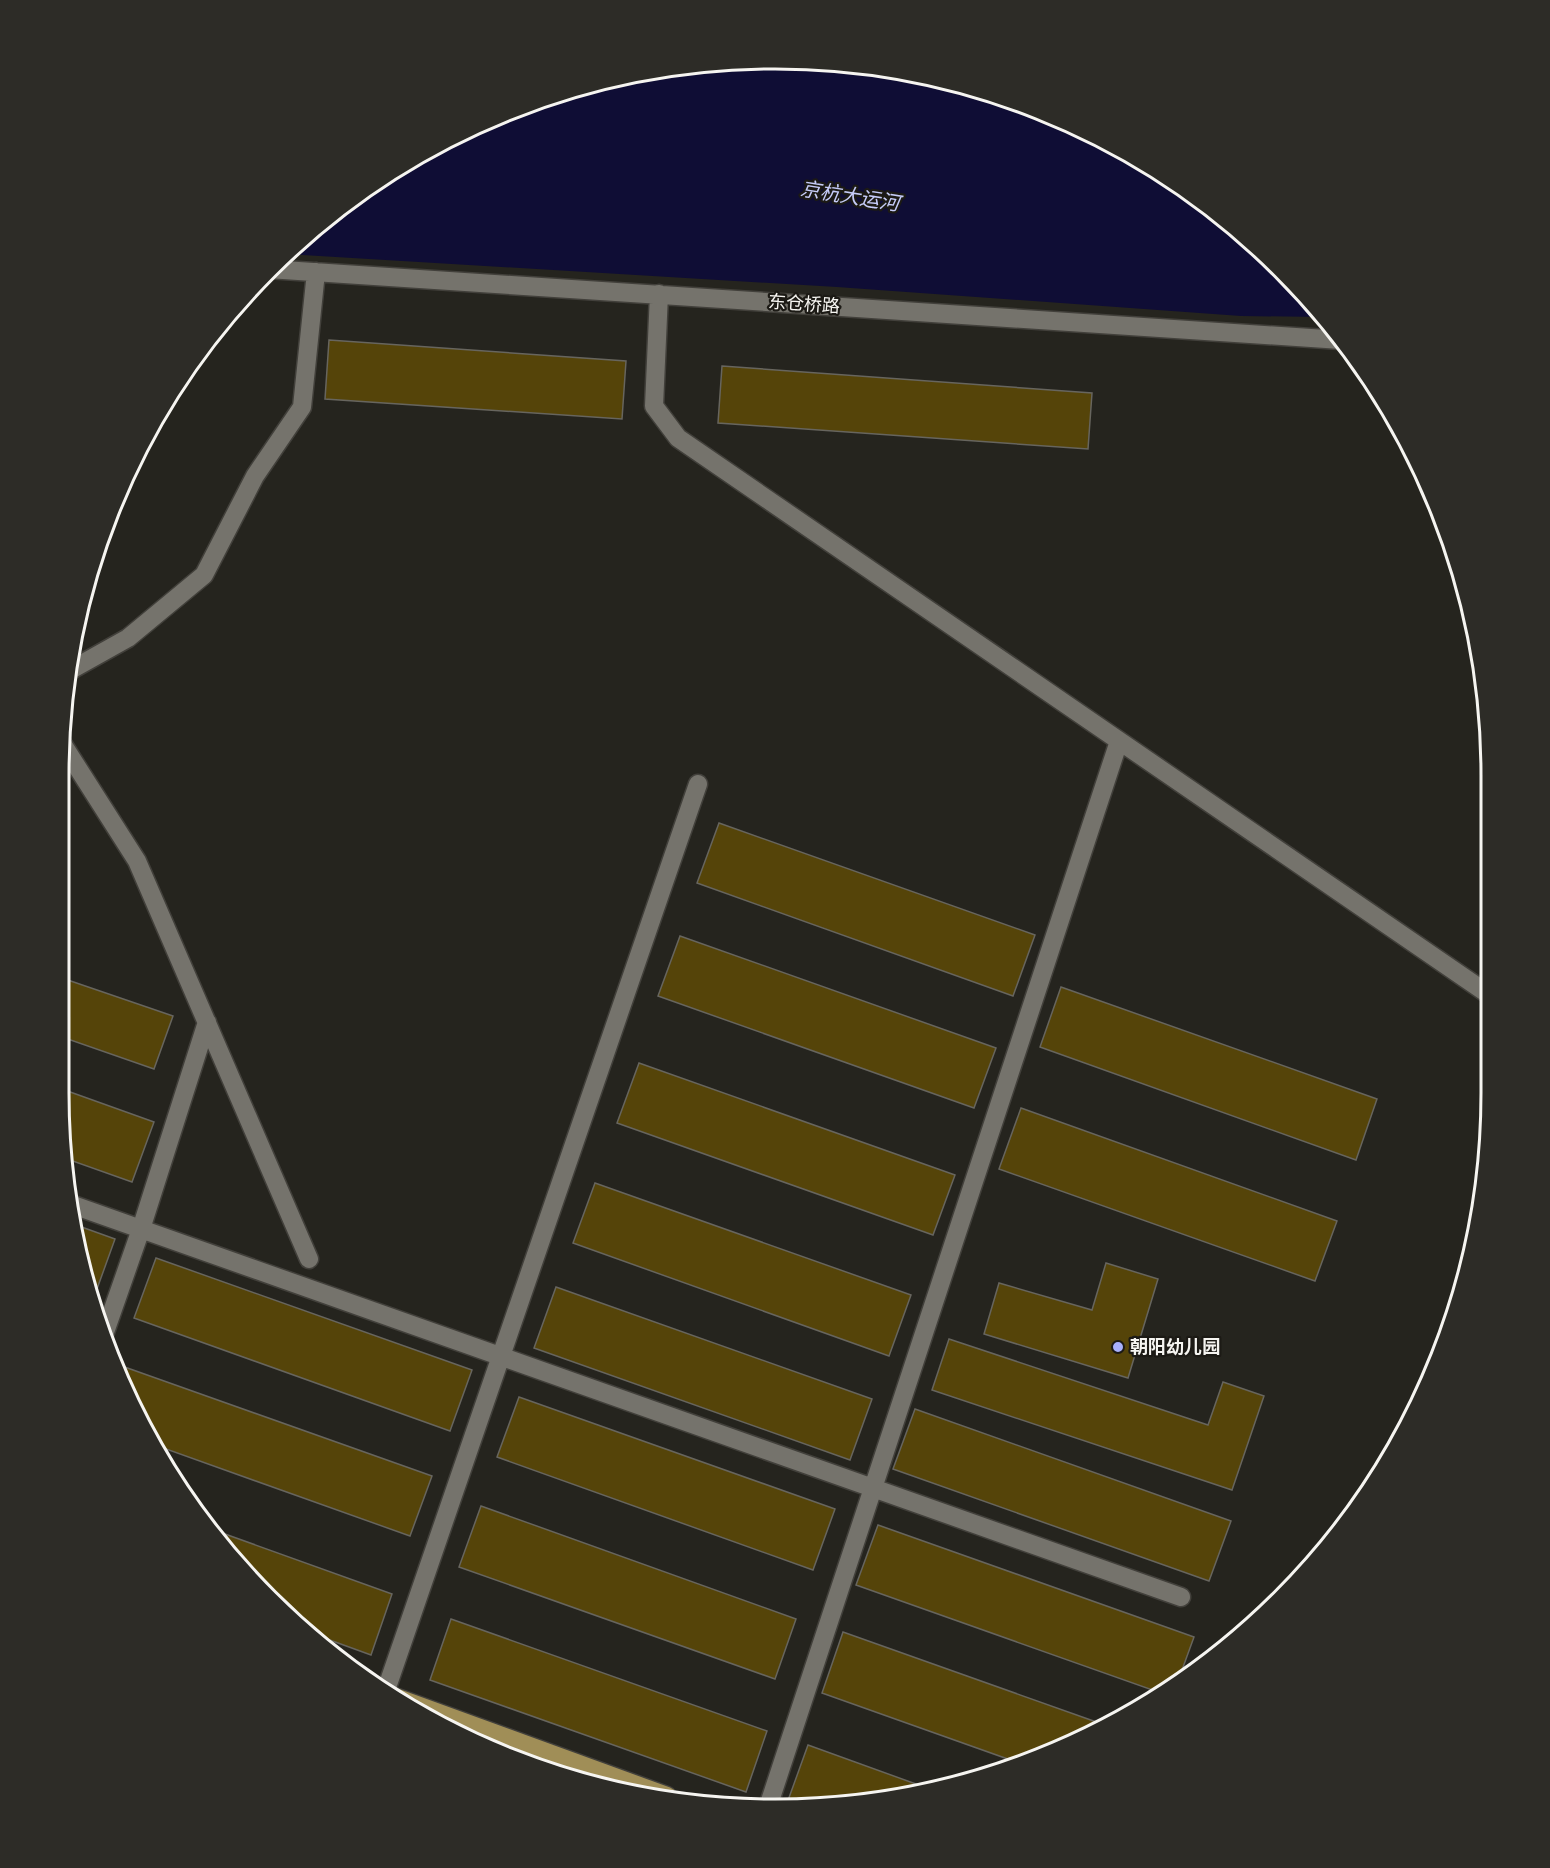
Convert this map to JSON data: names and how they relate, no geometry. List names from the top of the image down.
{
  "streets": {
    "lane": ["东仓桥路"]
  },
  "water": ["京杭大运河"],
  "places": ["朝阳幼儿园"]
}
